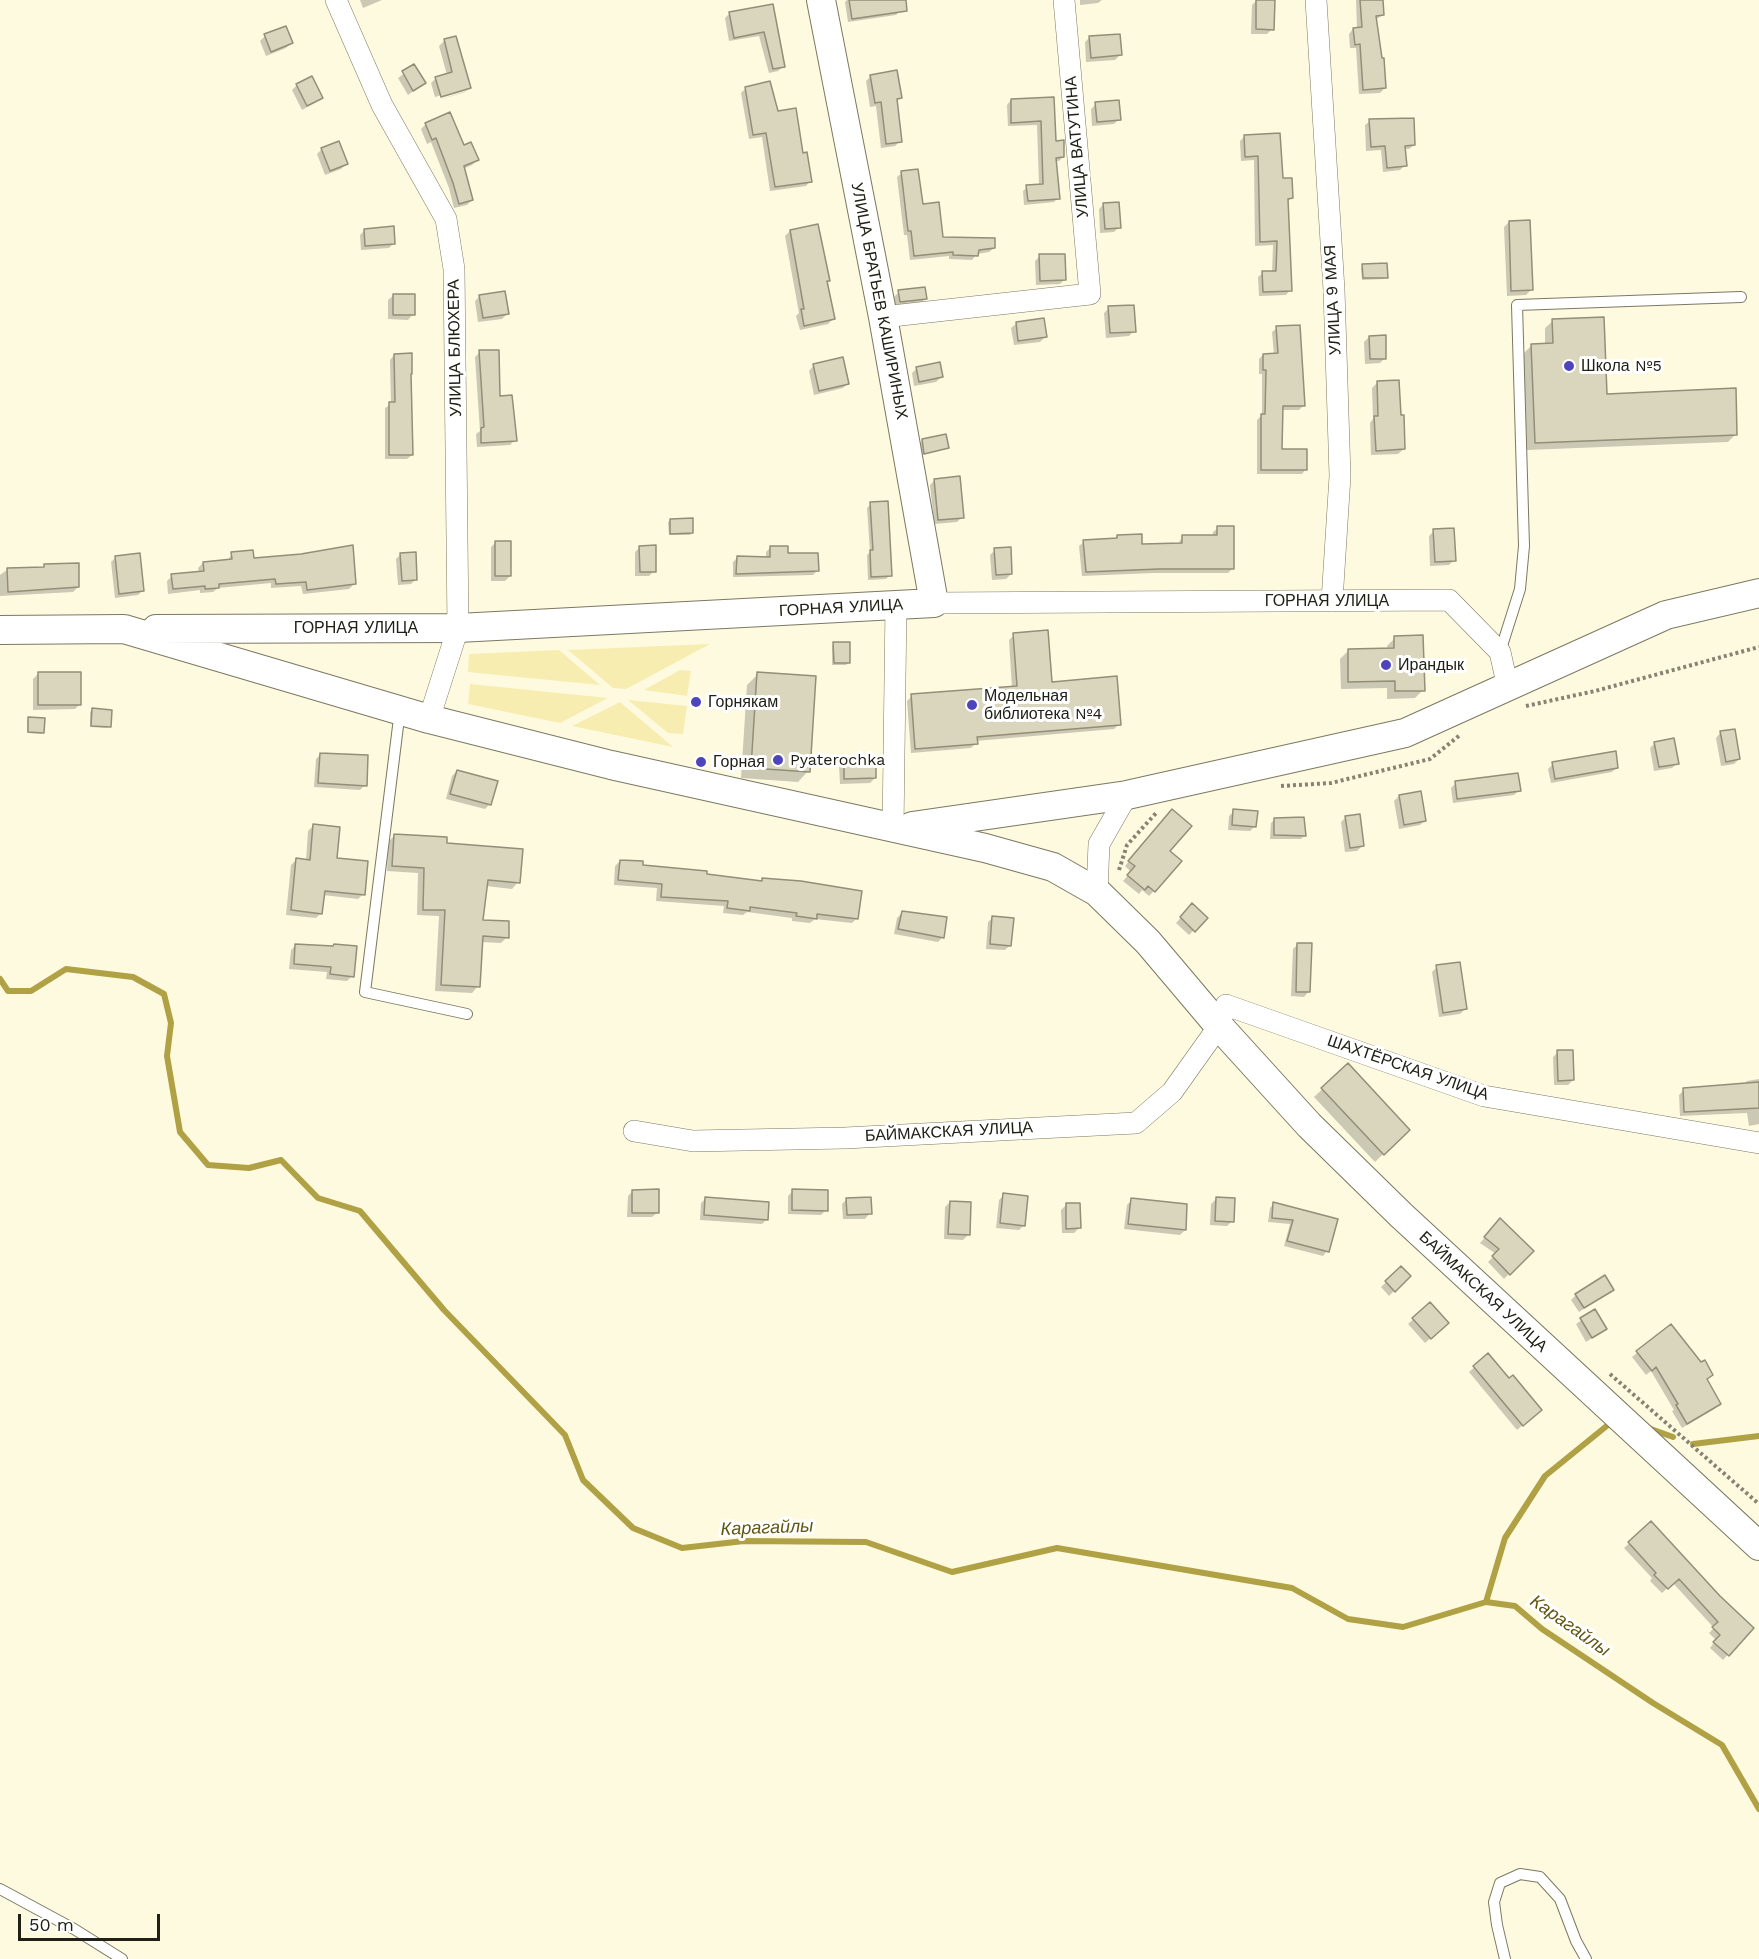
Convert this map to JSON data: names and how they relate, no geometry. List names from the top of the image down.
{
  "streets": {
    "street": [
      "УЛИЦА ВАТУТИНА",
      "УЛИЦА 9 МАЯ",
      "УЛИЦА БРАТЬЕВ КАШИРИНЫХ",
      "УЛИЦА БЛЮХЕРА",
      "ГОРНАЯ УЛИЦА",
      "ШАХТЁРСКАЯ УЛИЦА",
      "БАЙМАКСКАЯ УЛИЦА"
    ]
  },
  "crossings": [
    ["УЛИЦА ВАТУТИНА", "УЛИЦА БРАТЬЕВ КАШИРИНЫХ"],
    ["УЛИЦА 9 МАЯ", "ГОРНАЯ УЛИЦА"],
    ["УЛИЦА БРАТЬЕВ КАШИРИНЫХ", "ГОРНАЯ УЛИЦА"],
    ["УЛИЦА БЛЮХЕРА", "ГОРНАЯ УЛИЦА"],
    ["ГОРНАЯ УЛИЦА", "БАЙМАКСКАЯ УЛИЦА"],
    ["ШАХТЁРСКАЯ УЛИЦА", "БАЙМАКСКАЯ УЛИЦА"]
  ],
  "water": ["Карагайлы"],
  "places": [
    "Школа №5",
    "Ирандык",
    "Горнякам",
    "Модельная библиотека №4",
    "Pyaterochka",
    "Горная"
  ],
  "scale_bar": "50 m"
}
